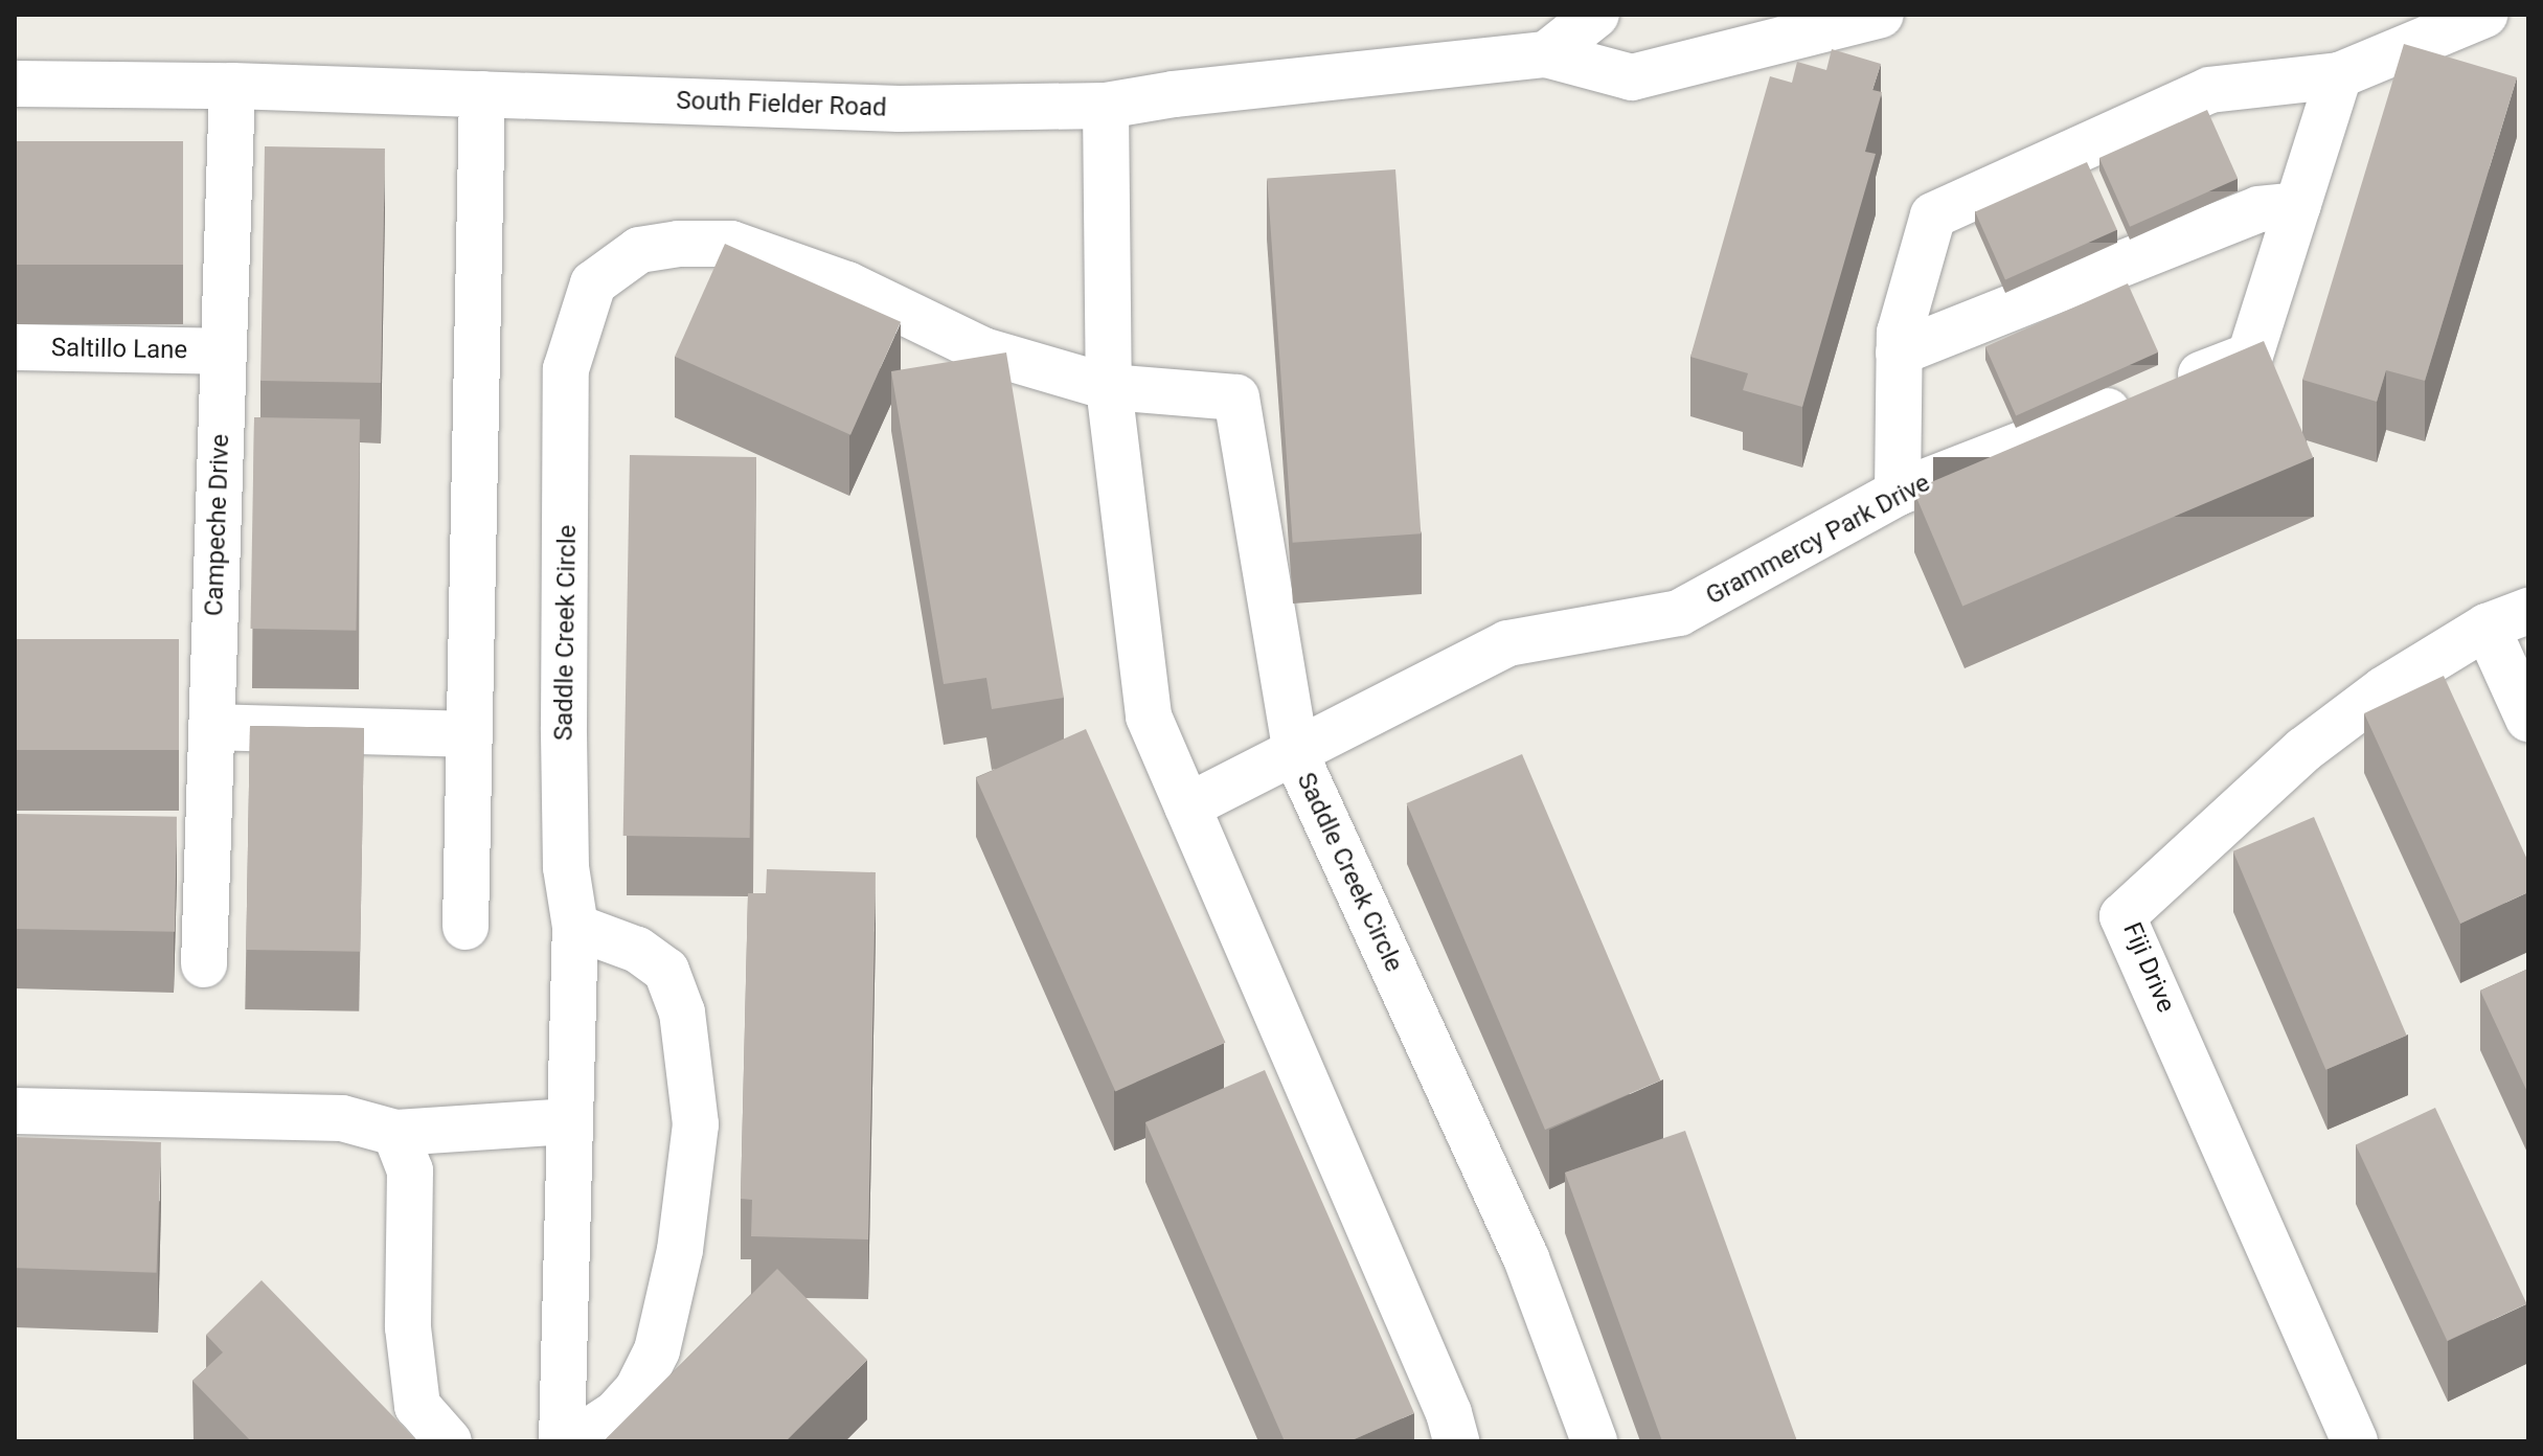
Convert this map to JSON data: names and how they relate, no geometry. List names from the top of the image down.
{
  "streets": {
    "street": [
      "South Fielder Road",
      "Saltillo Lane",
      "Campeche Drive",
      "Grammercy Park Drive",
      "Saddle Creek Circle",
      "Fiji Drive"
    ]
  },
  "crossings": [
    ["South Fielder Road", "Campeche Drive"],
    ["Saltillo Lane", "Campeche Drive"],
    ["Grammercy Park Drive", "Saddle Creek Circle"]
  ]
}
